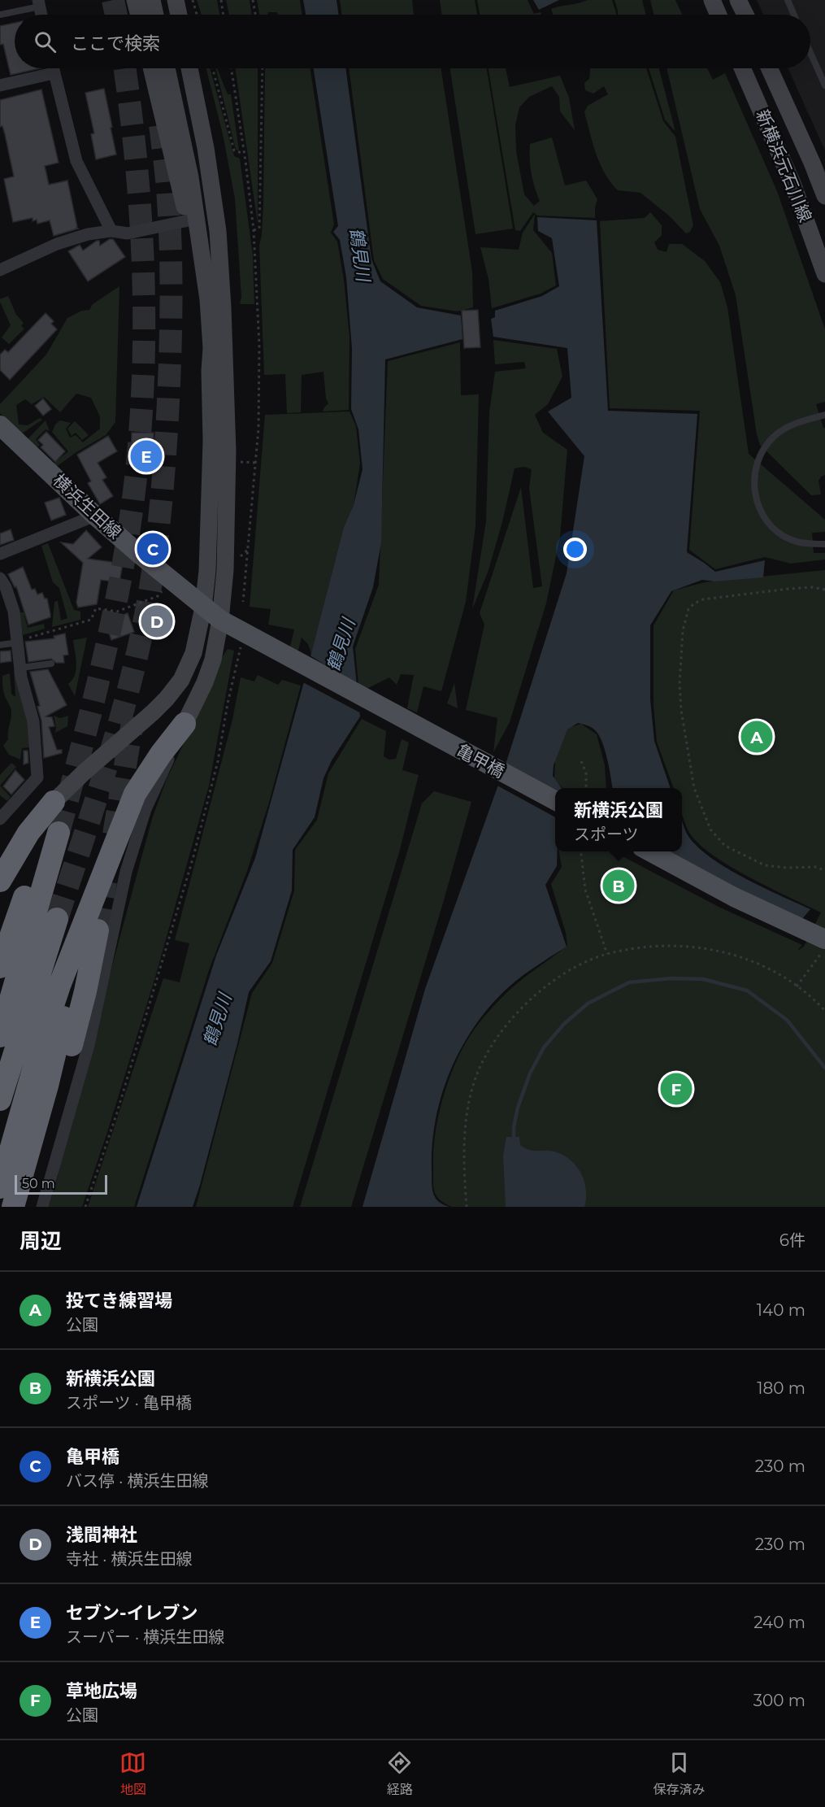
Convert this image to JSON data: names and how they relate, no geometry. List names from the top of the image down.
{
  "streets": {
    "main road": ["横浜生田線", "亀甲橋"],
    "street": ["新横浜元石川線"]
  },
  "crossings": [
    ["横浜生田線", "亀甲橋"]
  ],
  "water": ["鶴見川"],
  "scale_bar": "50 m",
  "page": {
    "search": "ここで検索",
    "pins": [
      "E",
      "C",
      "D",
      "A",
      "B",
      "F"
    ],
    "popup": ["新横浜公園", "スポーツ"],
    "scale": "50 m",
    "heading": ["周辺", "6件"],
    "list": [
      {
        "mark": "A",
        "name": "投てき練習場",
        "note": "公園",
        "value": "140 m"
      },
      {
        "mark": "B",
        "name": "新横浜公園",
        "note": "スポーツ · 亀甲橋",
        "value": "180 m"
      },
      {
        "mark": "C",
        "name": "亀甲橋",
        "note": "バス停 · 横浜生田線",
        "value": "230 m"
      },
      {
        "mark": "D",
        "name": "浅間神社",
        "note": "寺社 · 横浜生田線",
        "value": "230 m"
      },
      {
        "mark": "E",
        "name": "セブン-イレブン",
        "note": "スーパー · 横浜生田線",
        "value": "240 m"
      },
      {
        "mark": "F",
        "name": "草地広場",
        "note": "公園",
        "value": "300 m"
      }
    ],
    "nav": ["地図", "経路", "保存済み"]
  }
}
